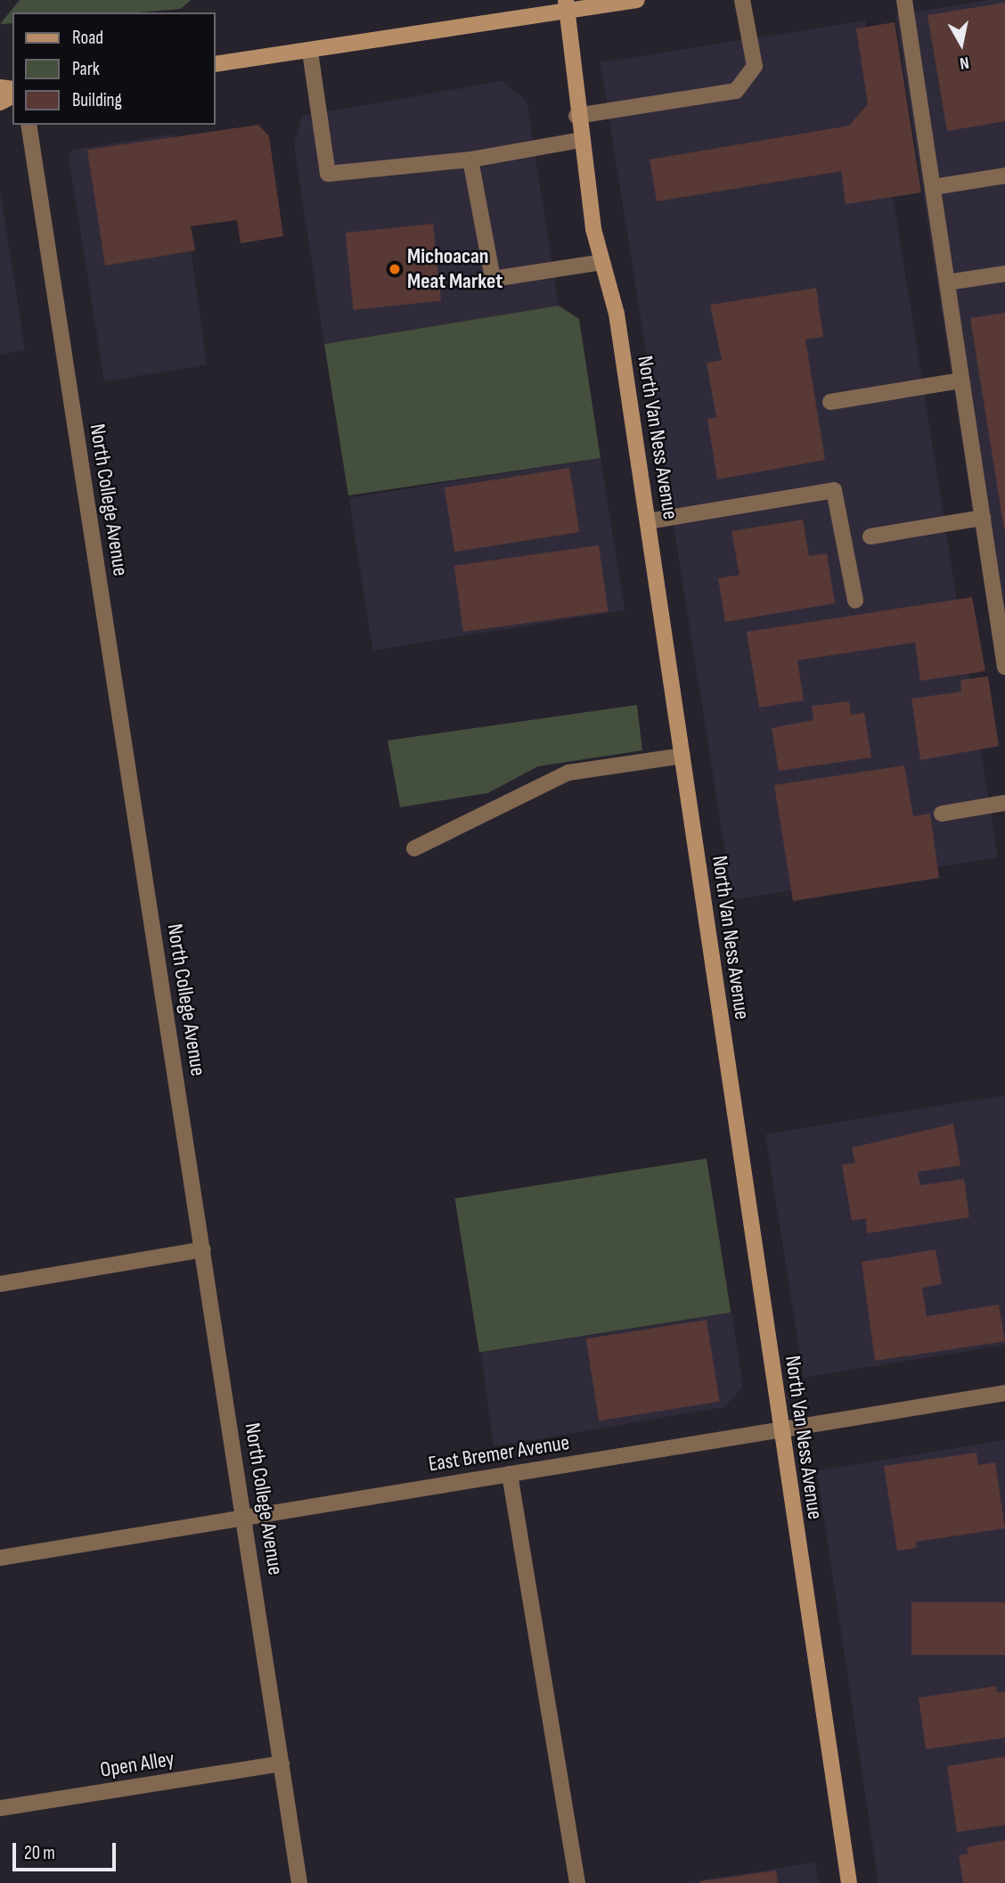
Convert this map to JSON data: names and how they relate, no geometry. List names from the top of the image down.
{
  "streets": {
    "main road": ["North Van Ness Avenue"],
    "street": ["North College Avenue", "East Bremer Avenue", "Open Alley"]
  },
  "crossings": [
    ["North Van Ness Avenue", "East Bremer Avenue"],
    ["North College Avenue", "East Bremer Avenue"],
    ["North College Avenue", "Open Alley"]
  ],
  "places": ["Michoacan Meat Market"],
  "legend": ["Road", "Park", "Building"],
  "scale_bar": "20 m",
  "north": "bottom"
}
